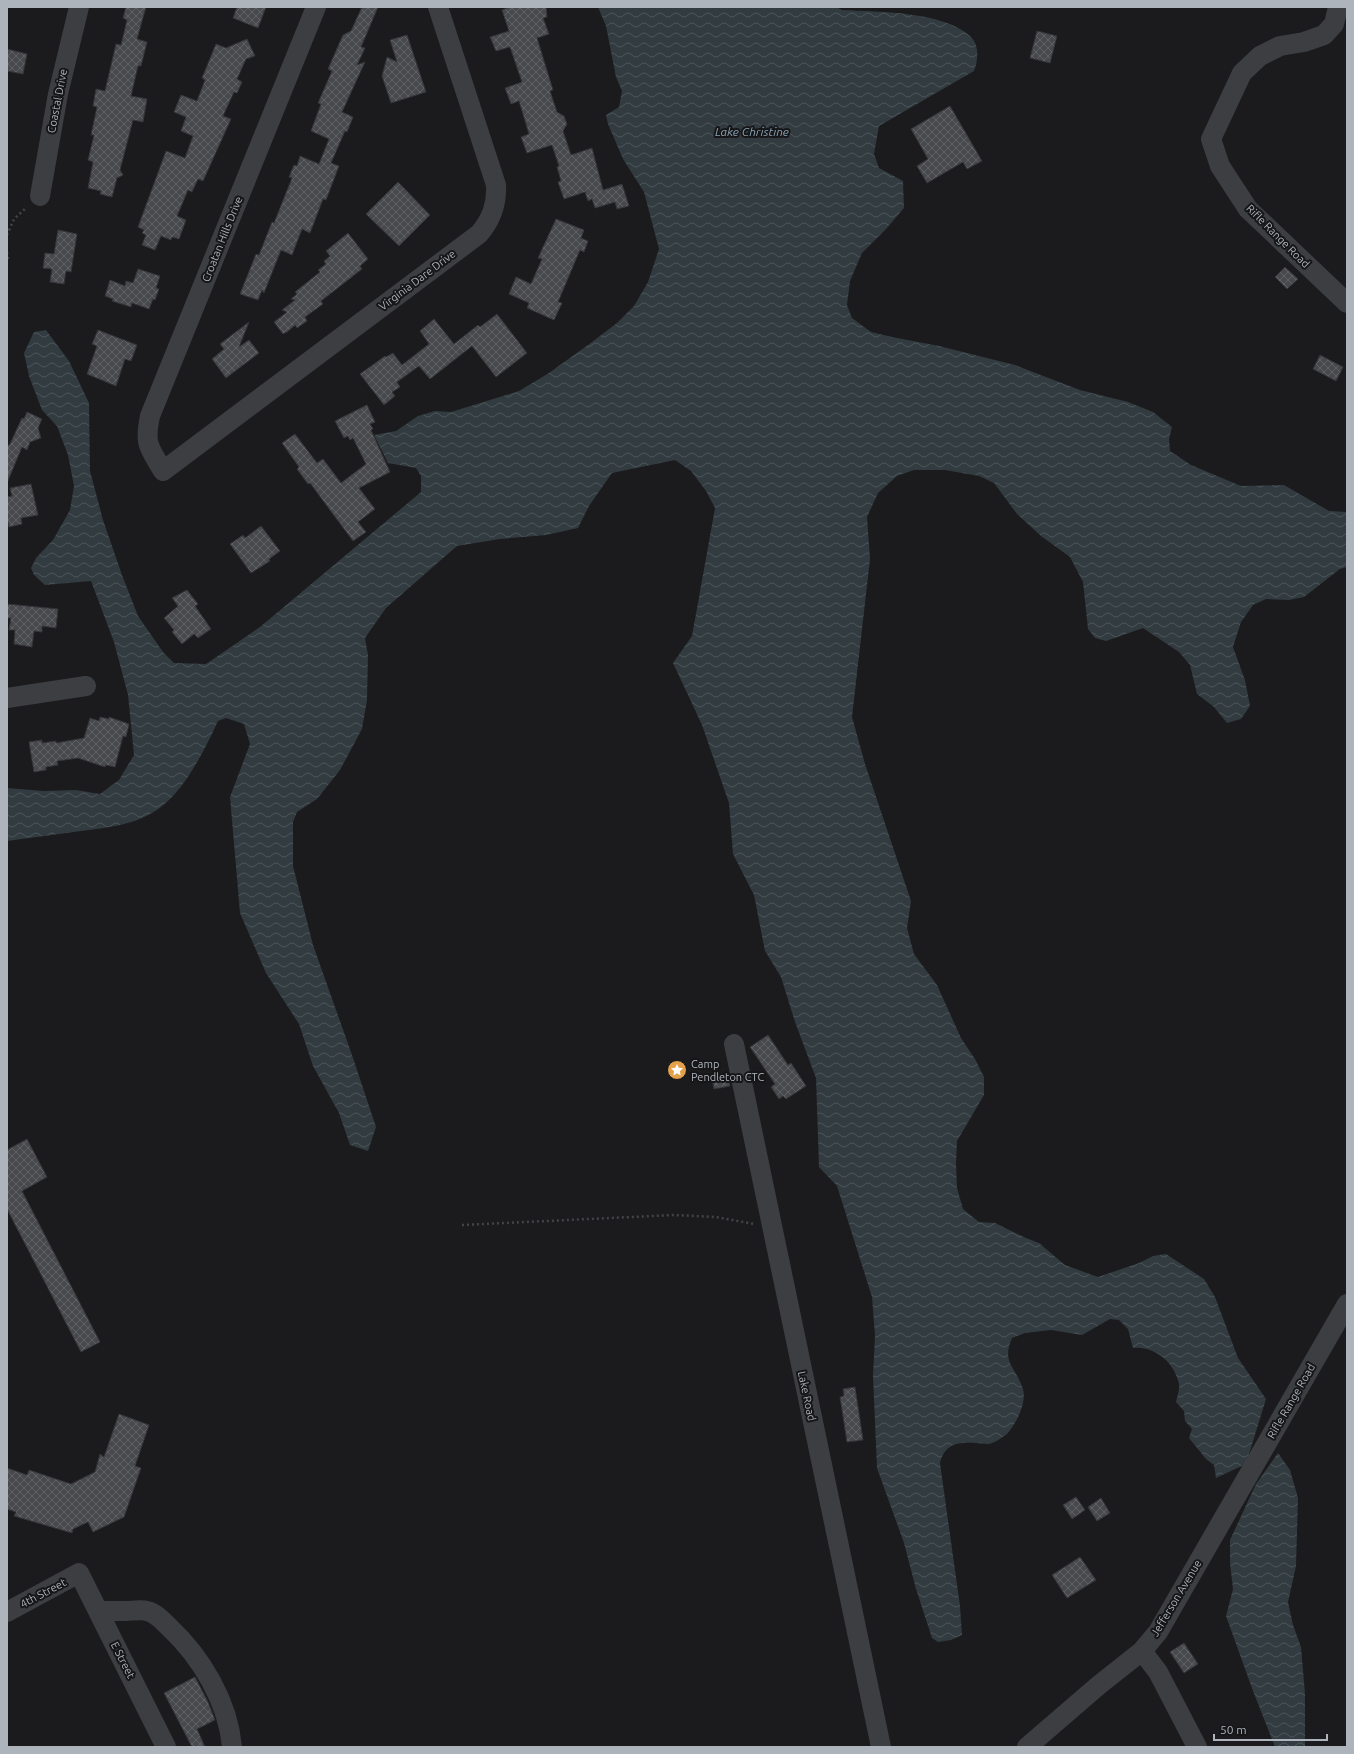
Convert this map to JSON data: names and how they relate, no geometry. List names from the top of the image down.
{
  "streets": {
    "street": [
      "Coastal Drive",
      "Rifle Range Road",
      "Croatan Hills Drive",
      "Virginia Dare Drive",
      "Lake Road",
      "4th Street",
      "Jefferson Avenue",
      "E Street"
    ]
  },
  "crossings": [
    ["Rifle Range Road", "Jefferson Avenue"],
    ["Croatan Hills Drive", "Virginia Dare Drive"],
    ["4th Street", "E Street"]
  ],
  "water": ["Lake Christine"],
  "places": {
    "place": ["Camp Pendleton CTC"]
  },
  "scale_bar": "50 m"
}
